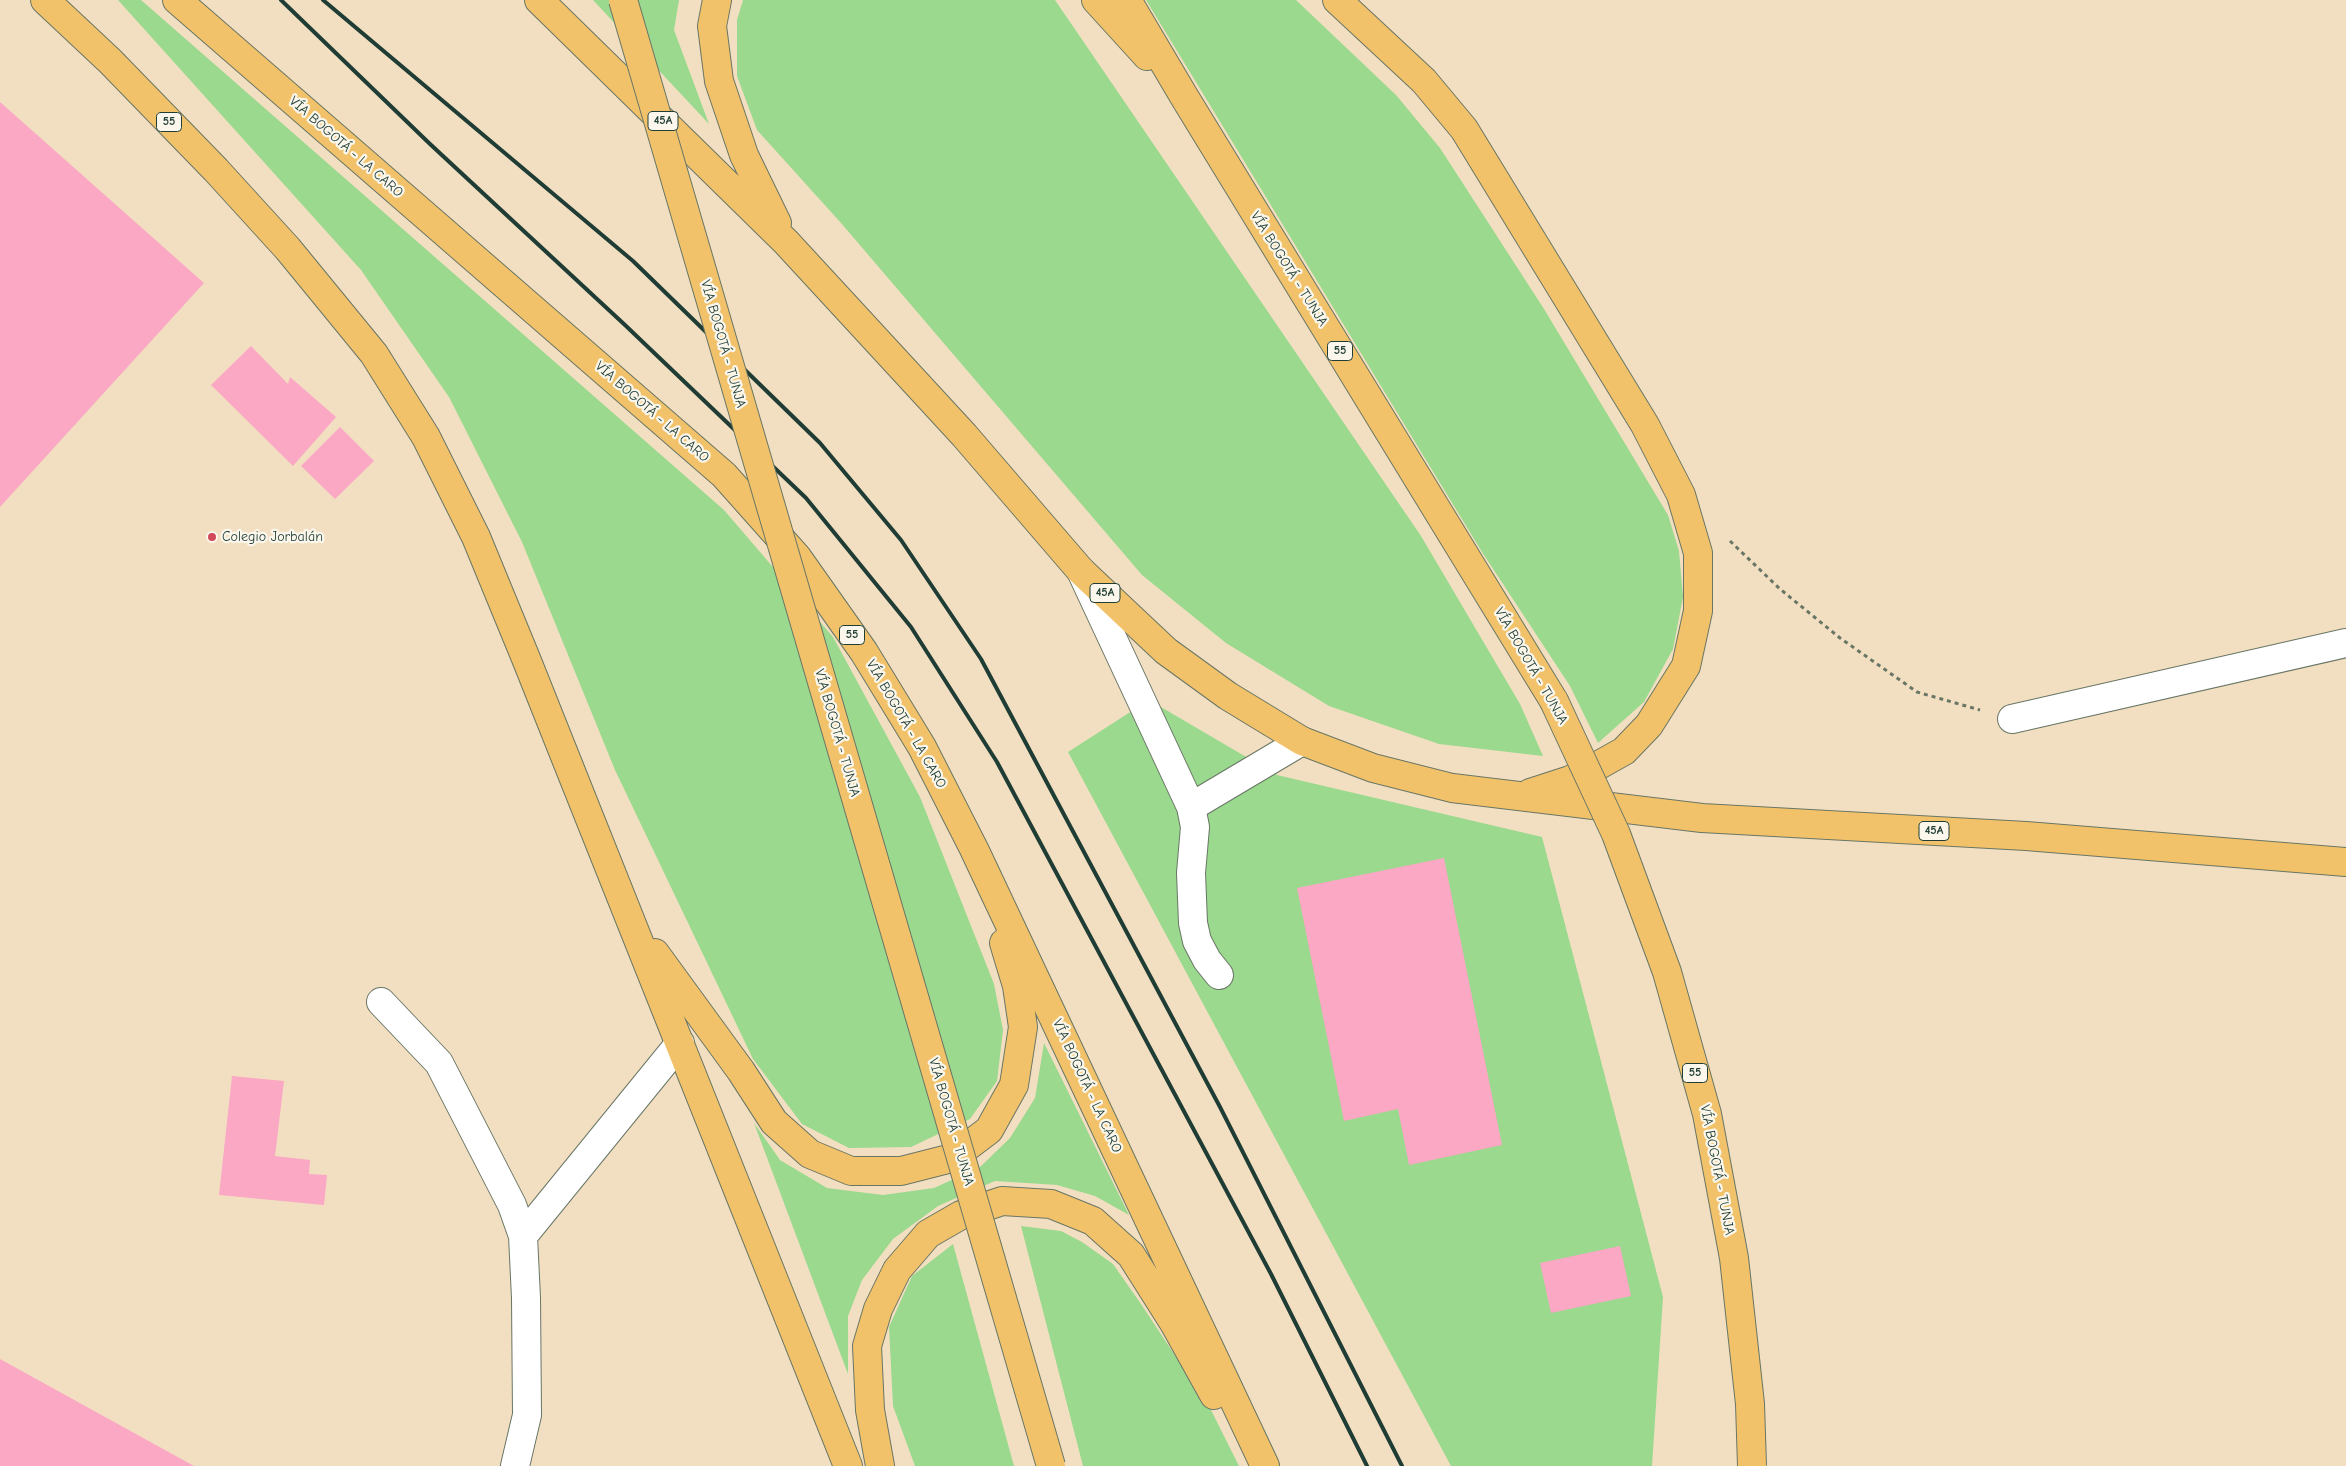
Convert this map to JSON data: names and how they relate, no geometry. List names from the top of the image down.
{
  "streets": {
    "main road": [
      "45A",
      "55",
      "VÍA BOGOTÁ - LA CARO",
      "VÍA BOGOTÁ - TUNJA"
    ]
  },
  "places": ["Colegio Jorbalán"]
}
